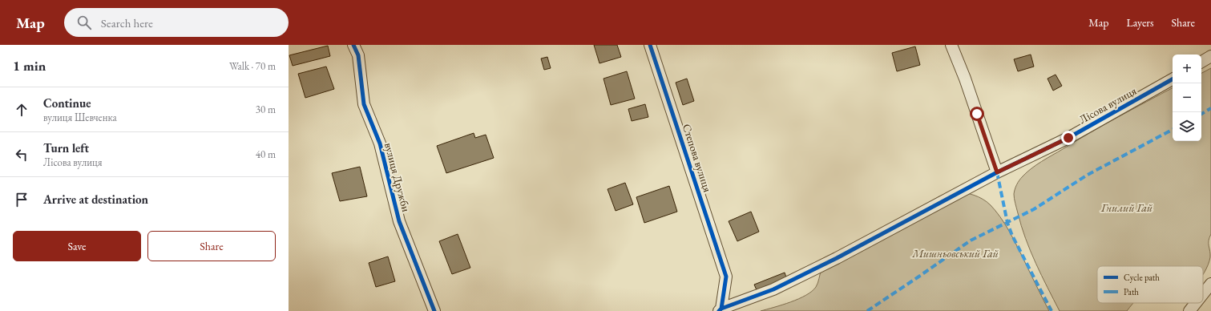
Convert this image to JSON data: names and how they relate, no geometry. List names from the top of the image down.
{
  "streets": {
    "street": ["Лісова вулиця", "Степова вулиця", "вулиця Дружби"]
  },
  "crossings": [
    ["Лісова вулиця", "Степова вулиця"]
  ],
  "parks": ["Гнилий Гай", "Мишньовський Гай"],
  "legend": ["Cycle path", "Path"],
  "page": {
    "header": "Map",
    "search": "Search here",
    "nav": ["Map", "Layers", "Share"],
    "heading": ["1 min", "Walk · 70 m"],
    "map_buttons": ["+", "−"],
    "list": [
      ["Continue", "вулиця Шевченка", "30 m"],
      ["Turn left", "Лісова вулиця", "40 m"],
      "Arrive at destination"
    ],
    "buttons": ["Save", "Share"]
  }
}
